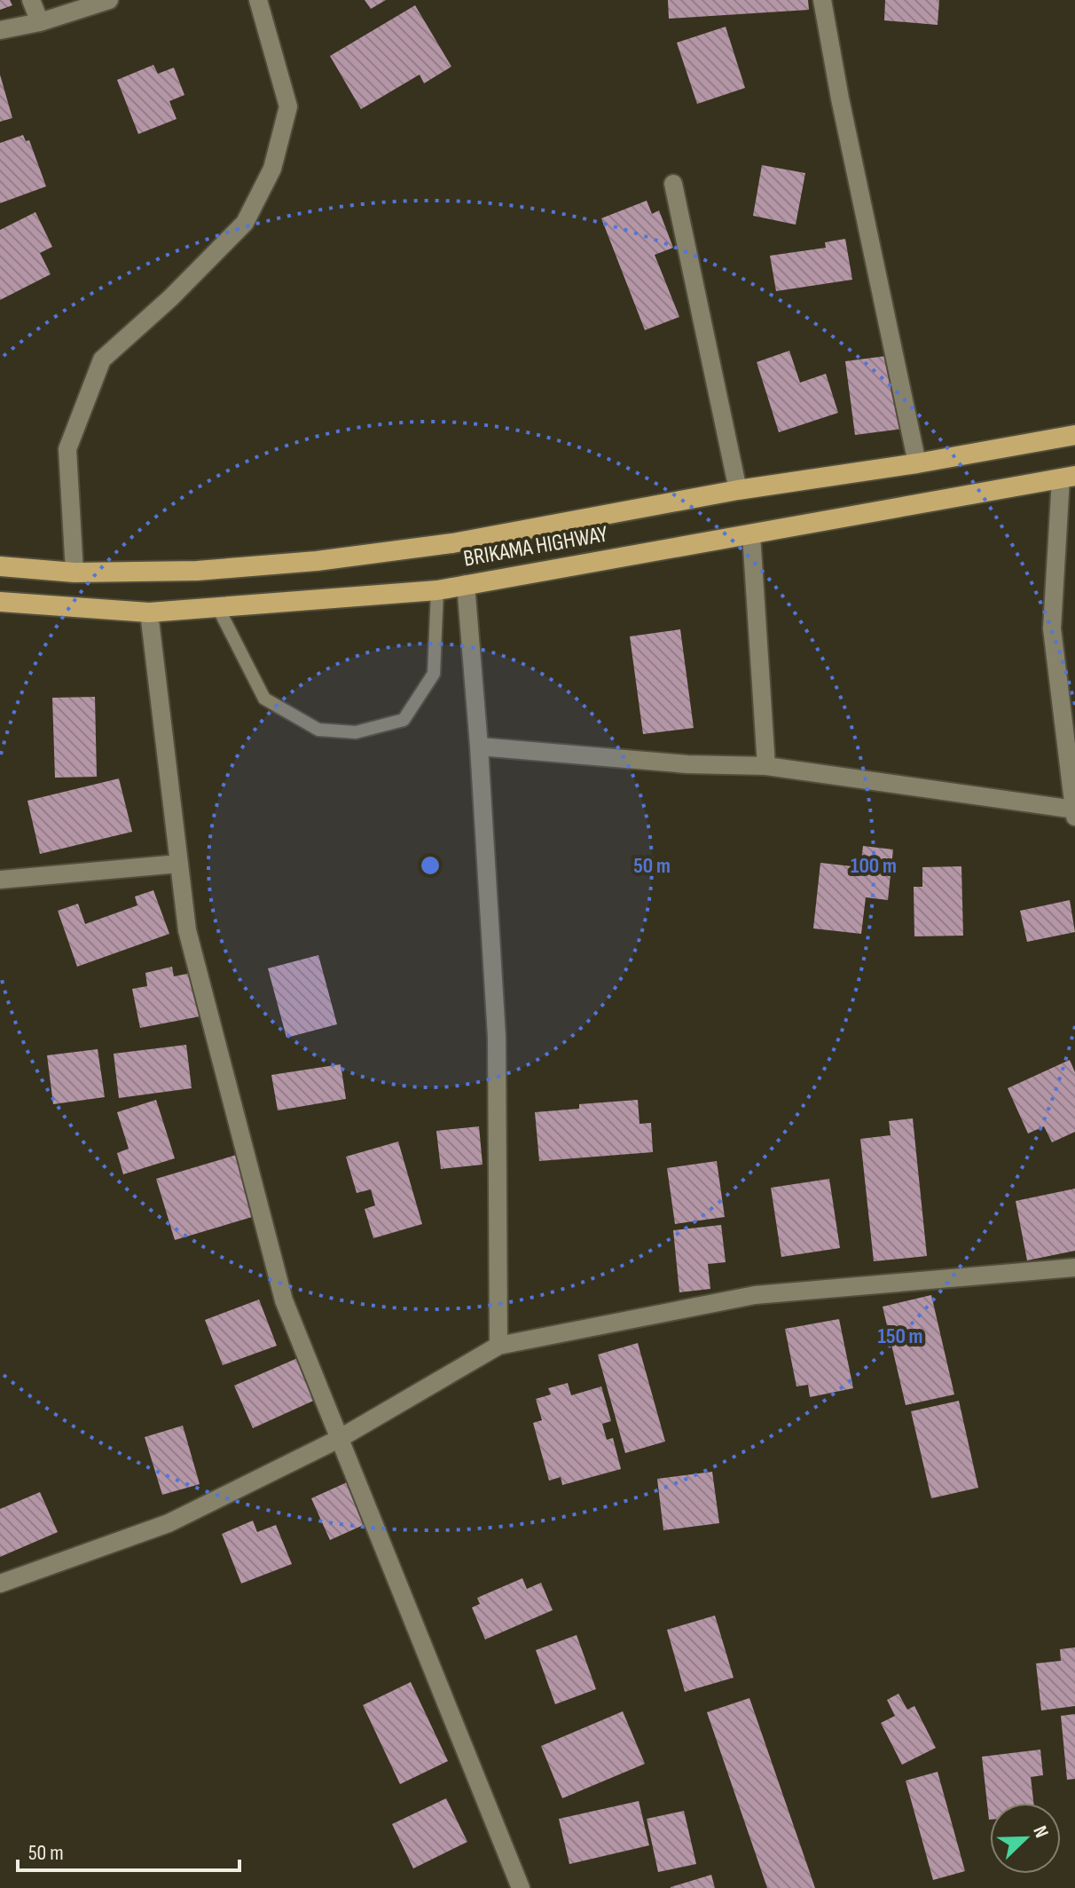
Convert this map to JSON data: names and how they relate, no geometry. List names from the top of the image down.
{
  "streets": {
    "highway": ["BRIKAMA HIGHWAY"]
  },
  "scale_bar": "50 m",
  "north": "top right",
  "rings": ["50 m", "100 m", "150 m"]
}
